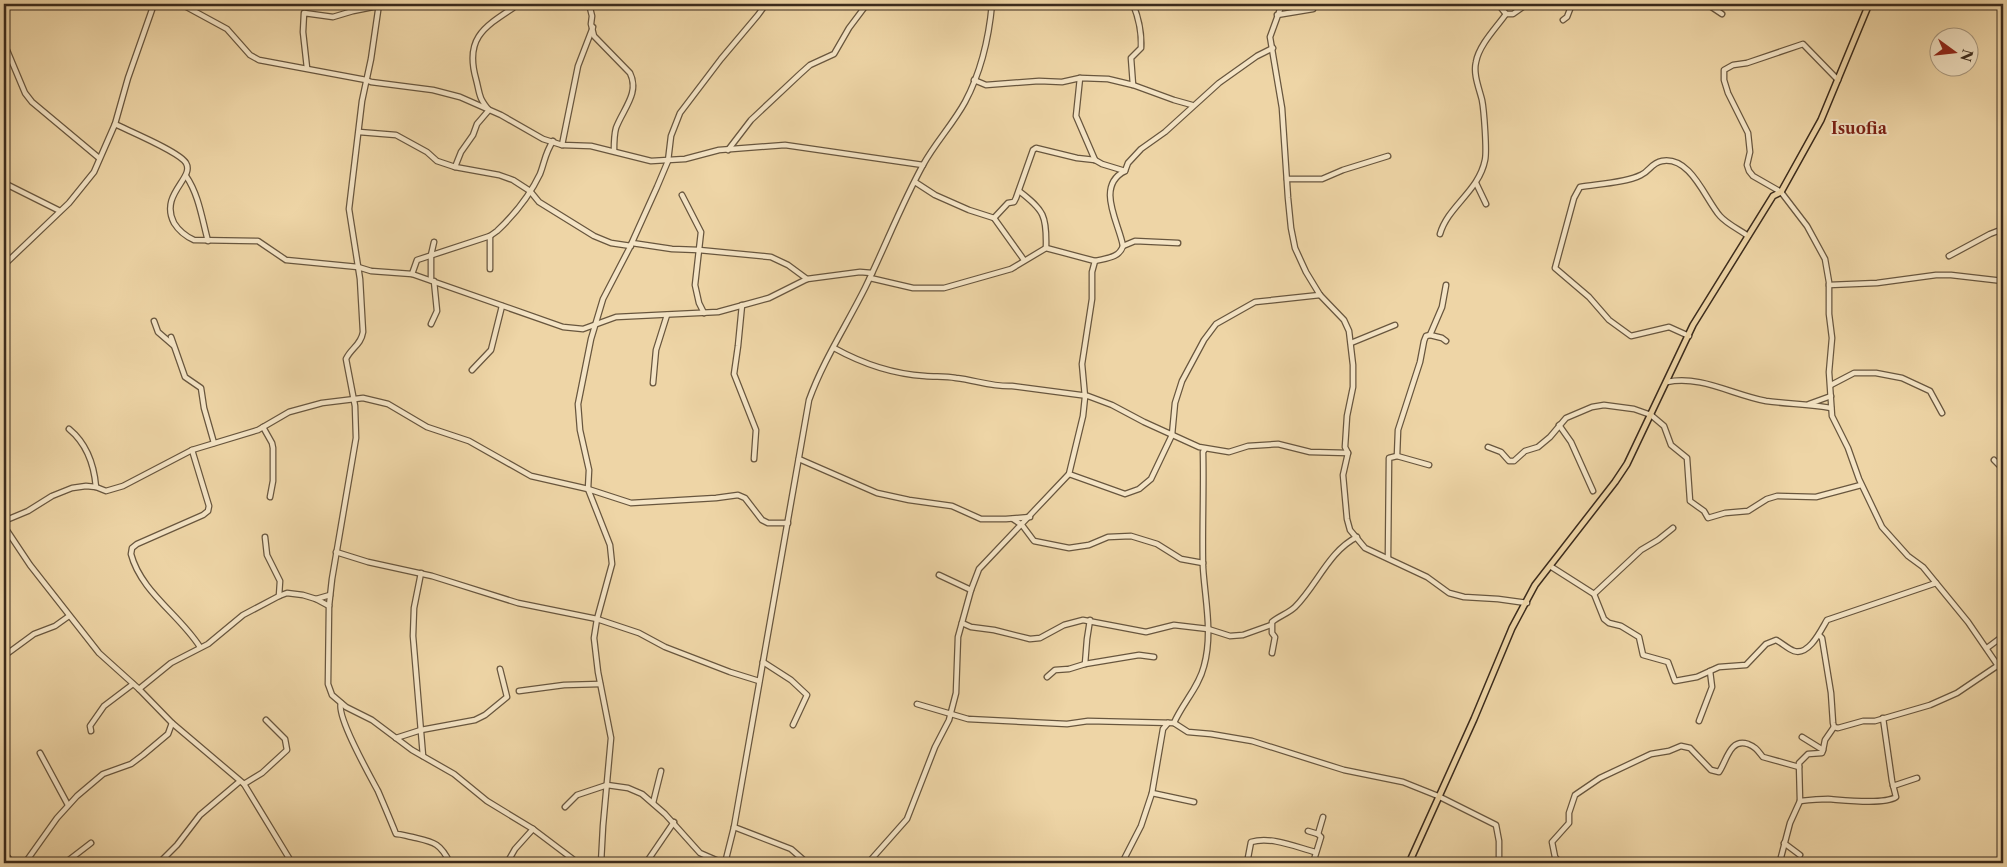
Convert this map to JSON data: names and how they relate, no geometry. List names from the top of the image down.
{
  "districts": ["Isuofia"],
  "north": "right"
}
